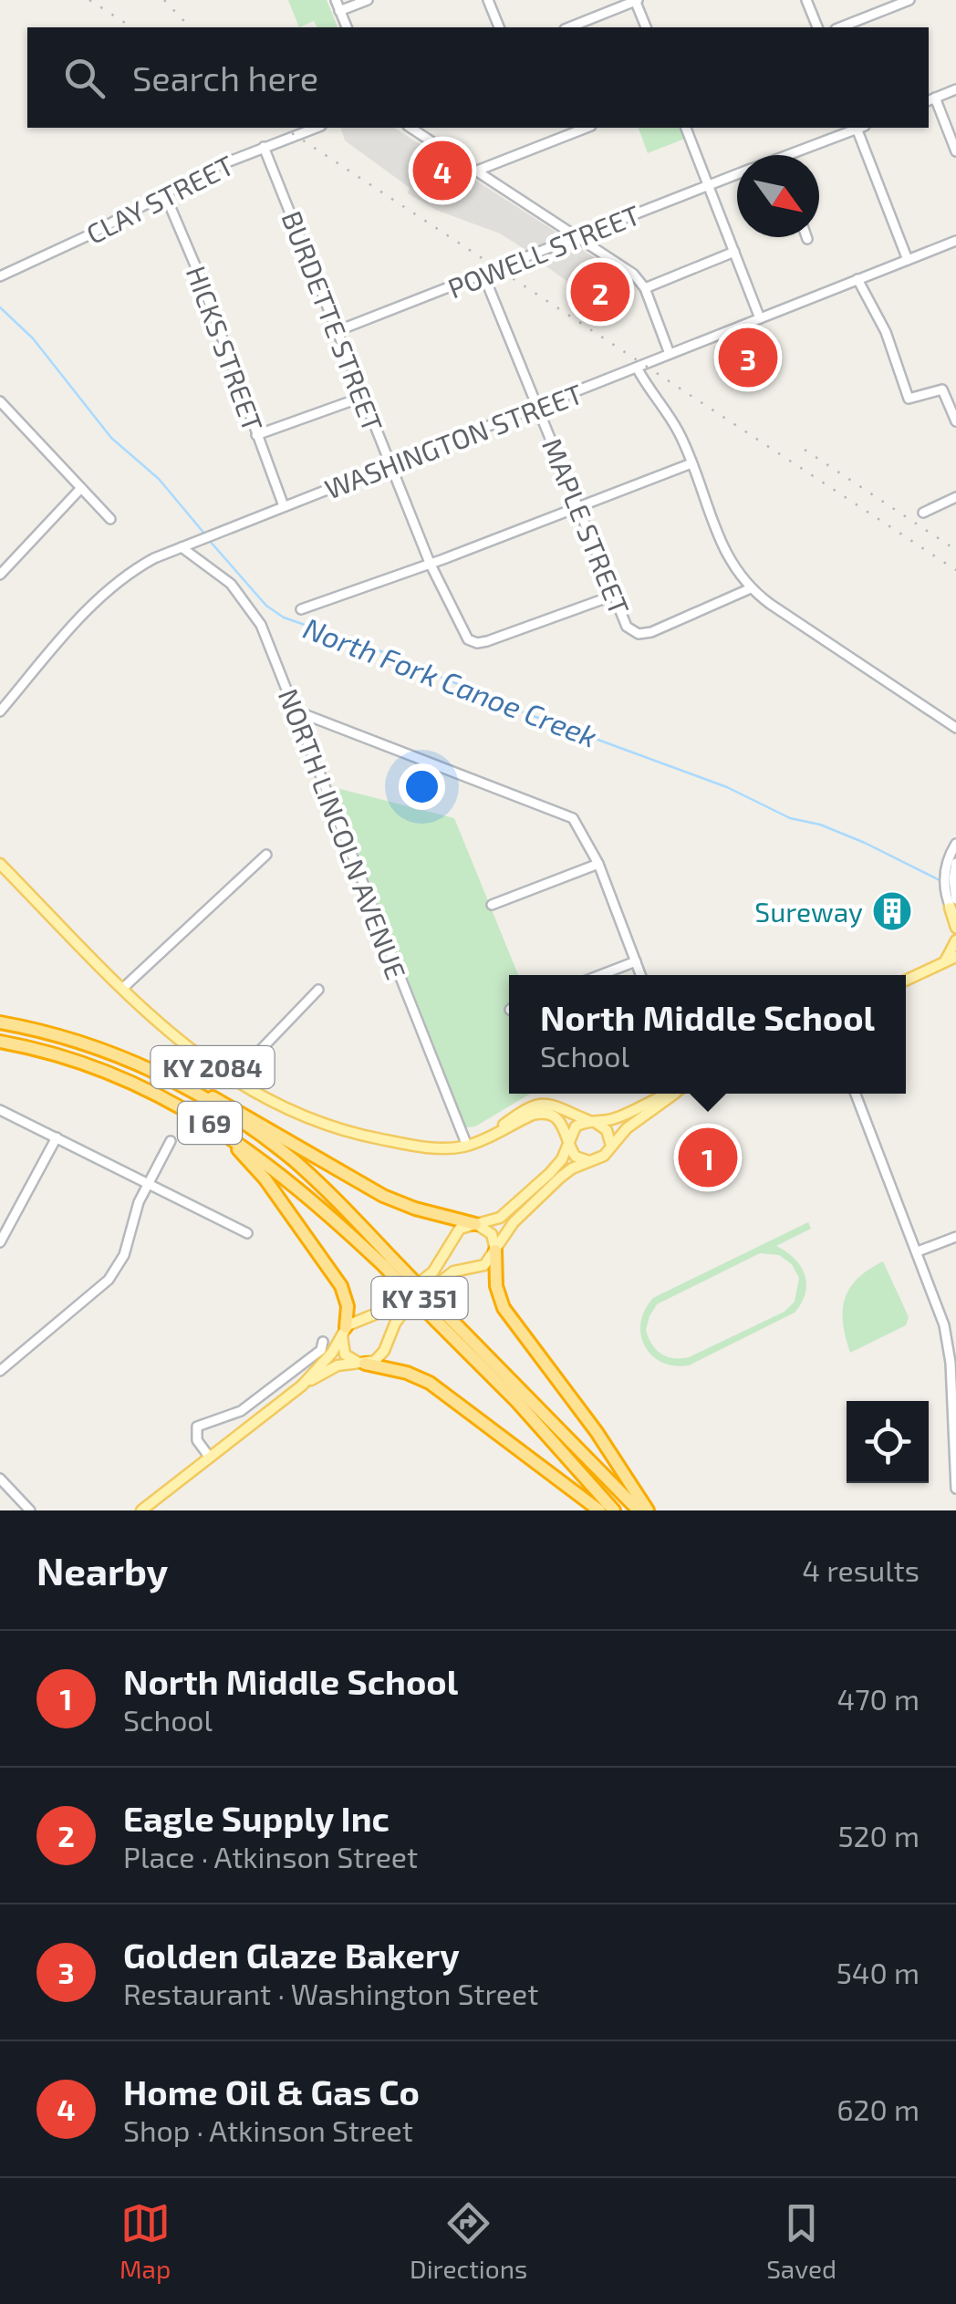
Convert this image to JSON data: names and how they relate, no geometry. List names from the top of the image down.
{
  "streets": {
    "highway": ["I 69"],
    "main road": ["KY 2084", "KY 351"],
    "street": [
      "CLAY STREET",
      "POWELL STREET",
      "BURDETTE STREET",
      "HICKS STREET",
      "WASHINGTON STREET",
      "MAPLE STREET",
      "NORTH LINCOLN AVENUE"
    ]
  },
  "crossings": [
    ["CLAY STREET", "BURDETTE STREET"],
    ["CLAY STREET", "HICKS STREET"],
    ["POWELL STREET", "BURDETTE STREET"],
    ["POWELL STREET", "MAPLE STREET"],
    ["BURDETTE STREET", "WASHINGTON STREET"],
    ["BURDETTE STREET", "MAPLE STREET"],
    ["HICKS STREET", "WASHINGTON STREET"],
    ["WASHINGTON STREET", "MAPLE STREET"],
    ["WASHINGTON STREET", "NORTH LINCOLN AVENUE"],
    ["NORTH LINCOLN AVENUE", "KY 2084"],
    ["KY 2084", "KY 351"]
  ],
  "water": ["North Fork Canoe Creek"],
  "places": {
    "building": ["Sureway"]
  },
  "north": "bottom right",
  "page": {
    "search": "Search here",
    "pins": [
      "4",
      "2",
      "3",
      "1"
    ],
    "popup": ["North Middle School", "School"],
    "heading": ["Nearby", "4 results"],
    "list": [
      {
        "mark": "1",
        "name": "North Middle School",
        "note": "School",
        "value": "470 m"
      },
      {
        "mark": "2",
        "name": "Eagle Supply Inc",
        "note": "Place · Atkinson Street",
        "value": "520 m"
      },
      {
        "mark": "3",
        "name": "Golden Glaze Bakery",
        "note": "Restaurant · Washington Street",
        "value": "540 m"
      },
      {
        "mark": "4",
        "name": "Home Oil & Gas Co",
        "note": "Shop · Atkinson Street",
        "value": "620 m"
      }
    ],
    "nav": ["Map", "Directions", "Saved"]
  }
}
